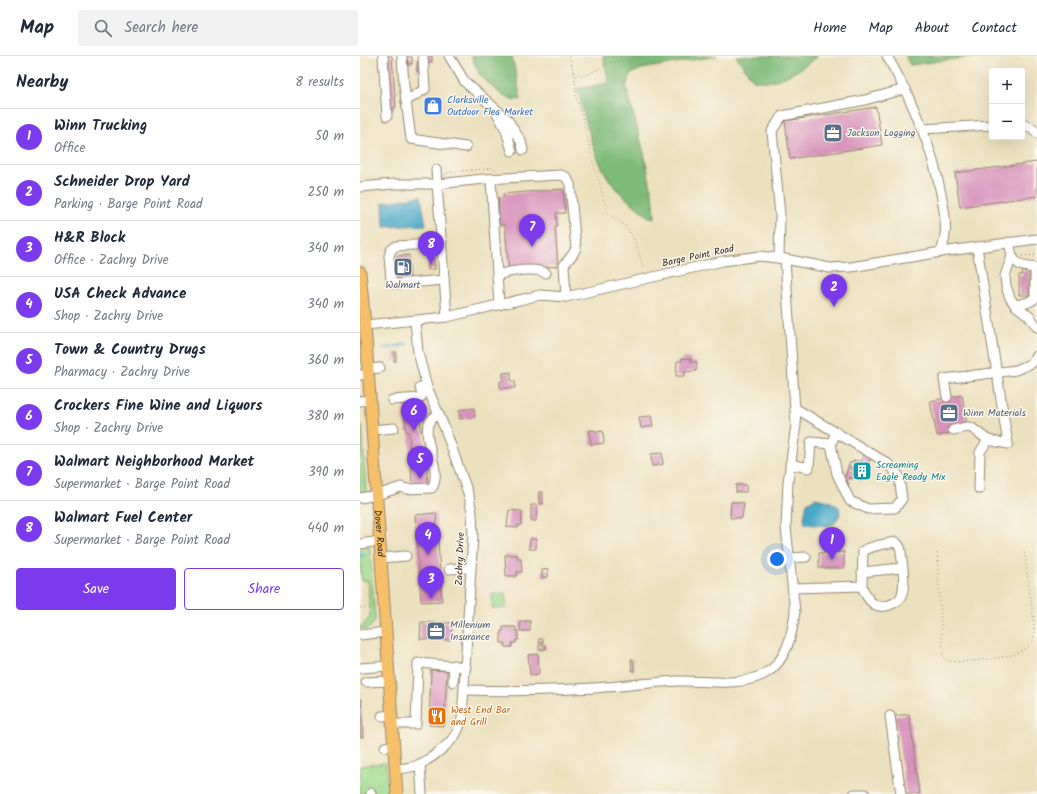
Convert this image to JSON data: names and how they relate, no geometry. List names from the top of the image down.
{
  "streets": {
    "main road": ["Dover Road"],
    "street": ["Barge Point Road", "Zachry Drive"]
  },
  "crossings": [
    ["Barge Point Road", "Dover Road"],
    ["Barge Point Road", "Zachry Drive"],
    ["Dover Road", "Zachry Drive"]
  ],
  "places": {
    "shop": ["Clarksville Outdoor Flea Market"],
    "office": ["Jackson Logging", "Winn Materials", "Millenium Insurance"],
    "fuel station": ["Walmart"],
    "building": ["Screaming Eagle Ready Mix"],
    "restaurant": ["West End Bar and Grill"]
  },
  "page": {
    "header": "Map",
    "search": "Search here",
    "nav": [
      "Home",
      "Map",
      "About",
      "Contact"
    ],
    "heading": ["Nearby", "8 results"],
    "map_buttons": ["+", "−"],
    "list": [
      {
        "mark": "1",
        "name": "Winn Trucking",
        "note": "Office",
        "value": "50 m"
      },
      {
        "mark": "2",
        "name": "Schneider Drop Yard",
        "note": "Parking · Barge Point Road",
        "value": "250 m"
      },
      {
        "mark": "3",
        "name": "H&R Block",
        "note": "Office · Zachry Drive",
        "value": "340 m"
      },
      {
        "mark": "4",
        "name": "USA Check Advance",
        "note": "Shop · Zachry Drive",
        "value": "340 m"
      },
      {
        "mark": "5",
        "name": "Town & Country Drugs",
        "note": "Pharmacy · Zachry Drive",
        "value": "360 m"
      },
      {
        "mark": "6",
        "name": "Crockers Fine Wine and Liquors",
        "note": "Shop · Zachry Drive",
        "value": "380 m"
      },
      {
        "mark": "7",
        "name": "Walmart Neighborhood Market",
        "note": "Supermarket · Barge Point Road",
        "value": "390 m"
      },
      {
        "mark": "8",
        "name": "Walmart Fuel Center",
        "note": "Supermarket · Barge Point Road",
        "value": "440 m"
      }
    ],
    "pins": [
      "7",
      "8",
      "2",
      "6",
      "5",
      "4",
      "1",
      "3"
    ],
    "buttons": ["Save", "Share"]
  }
}
